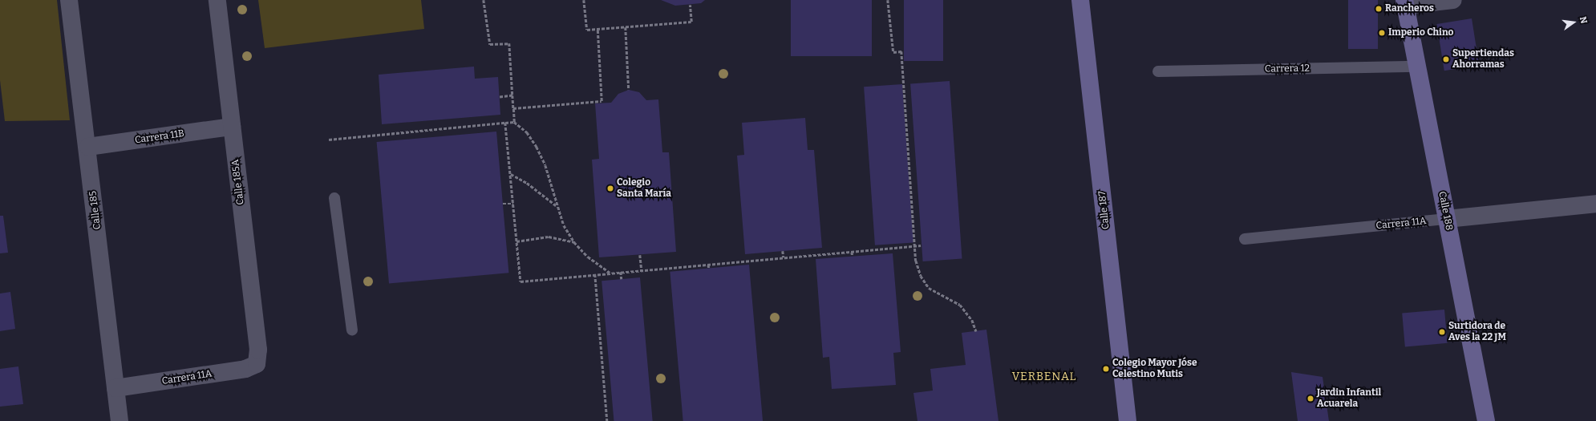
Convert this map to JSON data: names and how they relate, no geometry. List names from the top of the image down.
{
  "streets": {
    "street": [
      "Carrera 11B",
      "Calle 185A",
      "Calle 185",
      "Calle 187",
      "Calle 188",
      "Carrera 11A"
    ],
    "lane": ["Carrera 12"]
  },
  "crossings": [
    ["Carrera 12", "Calle 188"],
    ["Carrera 11B", "Calle 185A"],
    ["Carrera 11B", "Calle 185"],
    ["Calle 185A", "Carrera 11A"],
    ["Calle 185", "Carrera 11A"],
    ["Calle 188", "Carrera 11A"]
  ],
  "districts": ["VERBENAL"],
  "places": [
    "Rancheros",
    "Imperio Chino",
    "Supertiendas Ahorramas",
    "Colegio Santa María",
    "Surtidora de Aves la 22 JM",
    "Colegio Mayor Jóse Celestino Mutis",
    "Jardin Infantil Acuarela"
  ],
  "north": "right"
}
